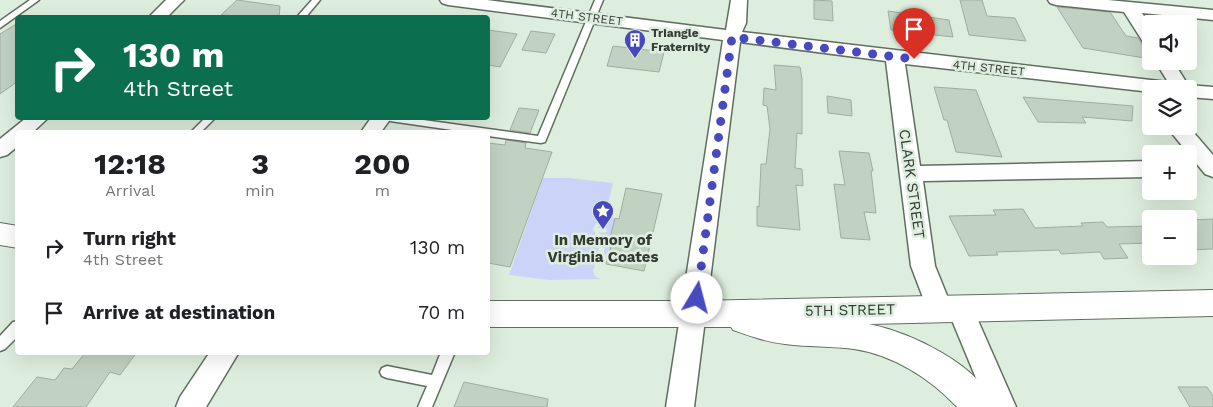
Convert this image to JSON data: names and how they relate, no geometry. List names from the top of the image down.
{
  "streets": {
    "main road": ["5TH STREET"],
    "street": ["4TH STREET", "CLARK STREET"]
  },
  "crossings": [
    ["4TH STREET", "CLARK STREET"],
    ["CLARK STREET", "5TH STREET"]
  ],
  "places": {
    "building": ["Triangle Fraternity"],
    "place": ["In Memory of Virginia Coates"]
  },
  "page": {
    "map_buttons": ["+", "−"],
    "turn": ["130 m", "4th Street"],
    "eta": [
      "12:18",
      "Arrival",
      "3",
      "min",
      "200",
      "m"
    ],
    "list": [
      {
        "name": "Turn right",
        "note": "4th Street",
        "value": "130 m"
      },
      {
        "name": "Arrive at destination",
        "value": "70 m"
      }
    ]
  }
}
